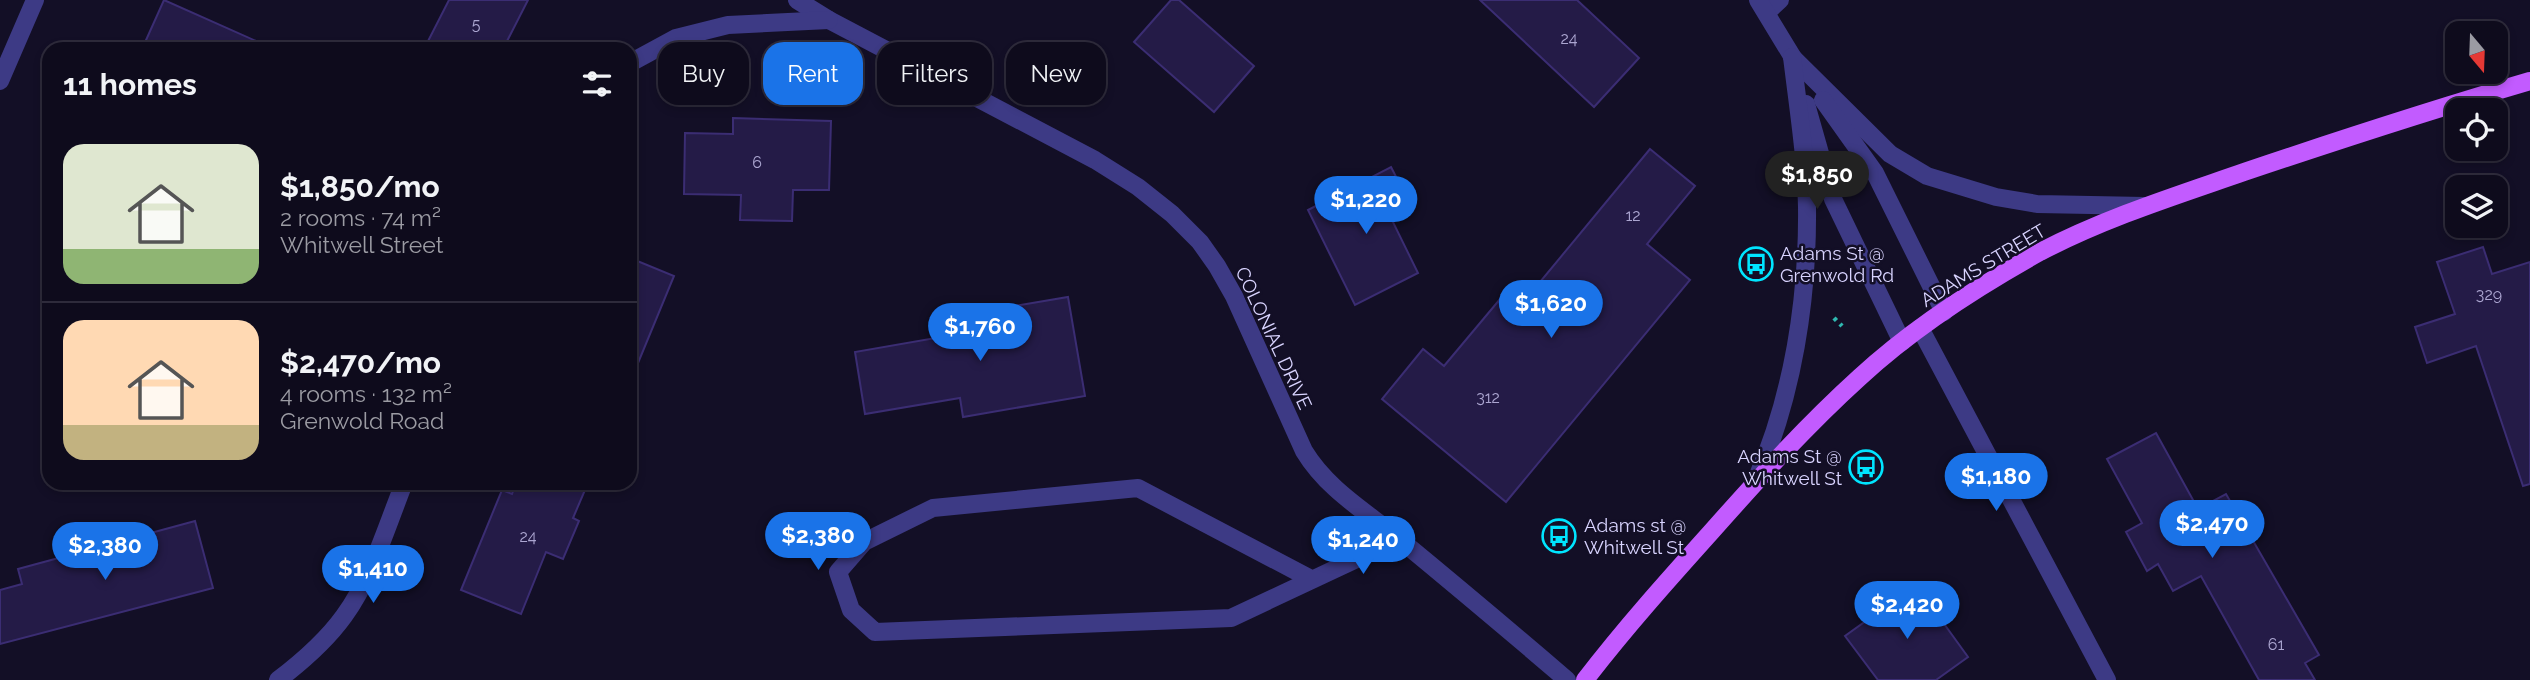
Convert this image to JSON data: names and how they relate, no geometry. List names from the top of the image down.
{
  "streets": {
    "main road": ["ADAMS STREET"],
    "street": ["COLONIAL DRIVE"]
  },
  "places": {
    "bus stop": ["Adams St @ Grenwold Rd", "Adams St @ Whitwell St", "Adams st @ Whitwell St"]
  },
  "house_numbers": [
    "5",
    "24",
    "6",
    "12",
    "329",
    "312",
    "24",
    "61"
  ],
  "north": "bottom",
  "page": {
    "chip": [
      "Buy",
      "Rent",
      "Filters",
      "New"
    ],
    "heading": "11 homes",
    "list": [
      {
        "name": "$1,850/mo",
        "note": "2 rooms · 74 m² · Whitwell Street"
      },
      {
        "name": "$2,470/mo",
        "note": "4 rooms · 132 m² · Grenwold Road"
      }
    ],
    "price": [
      "$1,850",
      "$1,220",
      "$1,620",
      "$1,760",
      "$1,180",
      "$2,470",
      "$2,380",
      "$1,240",
      "$2,380",
      "$1,410",
      "$2,420"
    ]
  }
}
